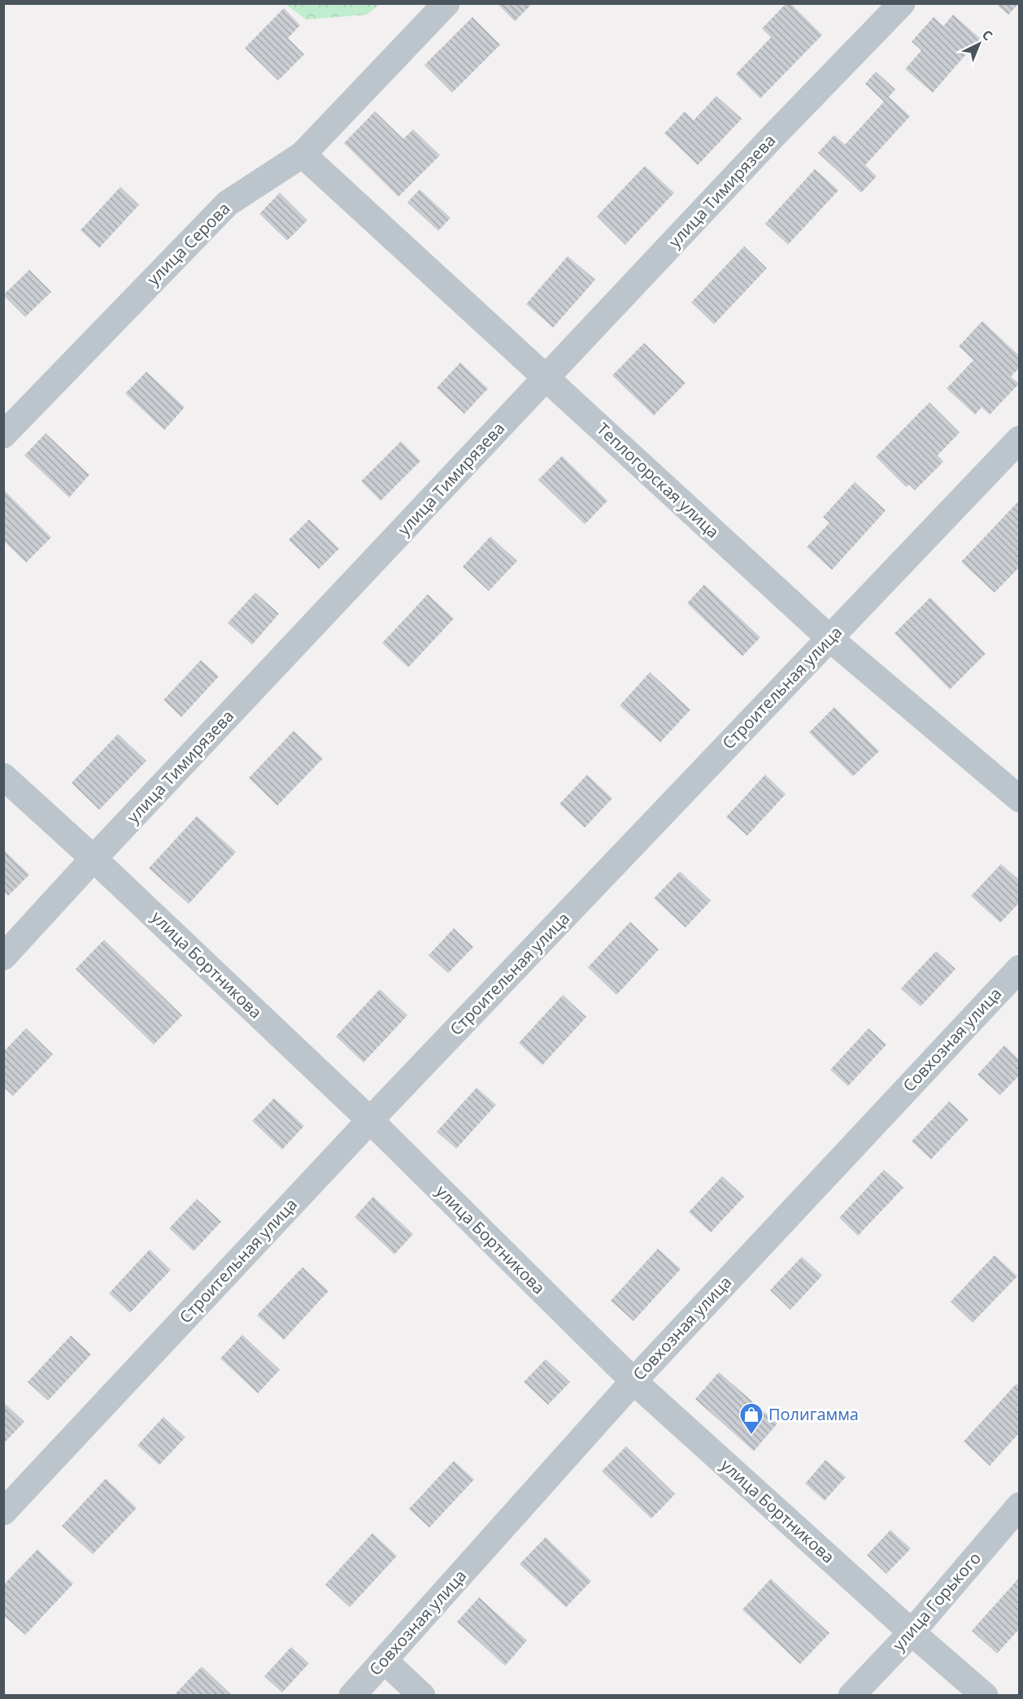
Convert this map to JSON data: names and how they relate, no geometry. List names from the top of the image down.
{
  "streets": {
    "street": [
      "улица Тимирязева",
      "улица Серова",
      "Теплогорская улица",
      "Строительная улица",
      "улица Бортникова",
      "Совхозная улица",
      "улица Горького"
    ]
  },
  "crossings": [
    ["улица Тимирязева", "Теплогорская улица"],
    ["улица Тимирязева", "улица Бортникова"],
    ["улица Серова", "Теплогорская улица"],
    ["Теплогорская улица", "Строительная улица"],
    ["Строительная улица", "улица Бортникова"],
    ["улица Бортникова", "Совхозная улица"],
    ["улица Бортникова", "улица Горького"]
  ],
  "places": {
    "shop": ["Полигамма"]
  },
  "north": "top right"
}
